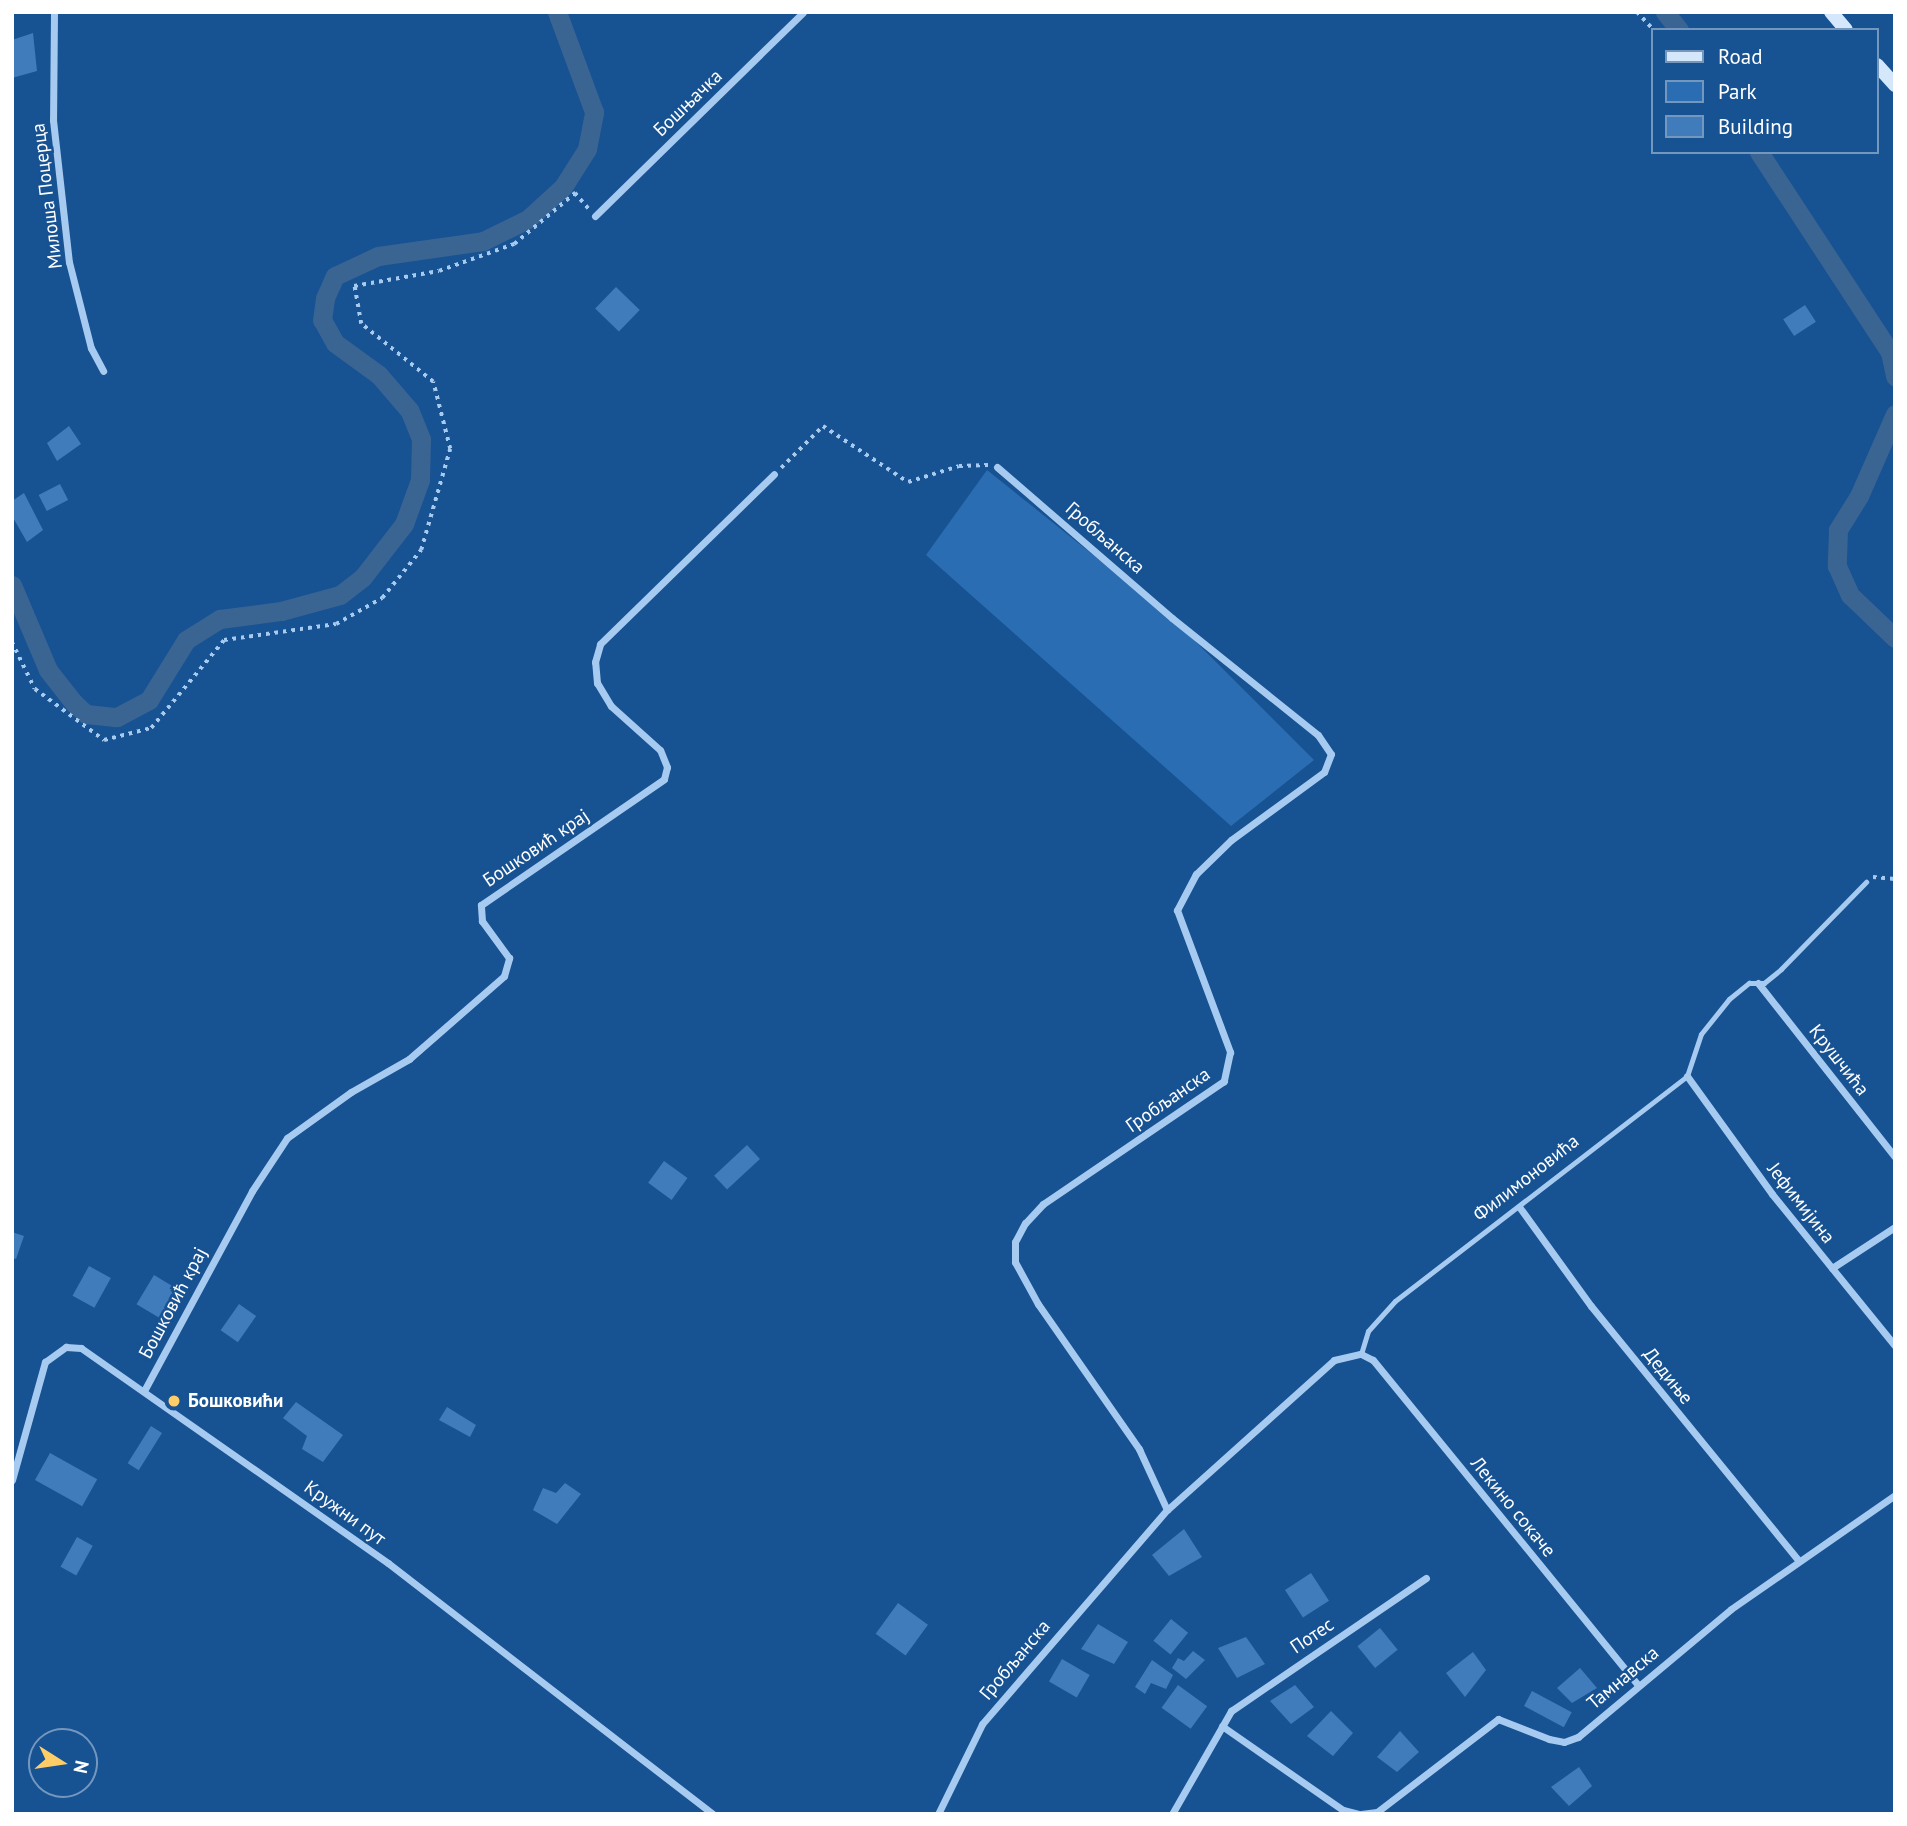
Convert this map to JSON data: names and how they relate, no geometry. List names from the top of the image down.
{
  "streets": {
    "street": [
      "Бошњачка",
      "Милоша Поцерца",
      "Гробљанска",
      "Бошковић крај",
      "Крушчића",
      "Јефимијина",
      "Дедиње",
      "Лекино сокаче",
      "Кружни пут",
      "Потес",
      "Тамнавска"
    ],
    "lane": ["Филимоновића"]
  },
  "crossings": [
    ["Бошковић крај", "Кружни пут"],
    ["Крушчића", "Филимоновића"],
    ["Филимоновића", "Јефимијина"],
    ["Филимоновића", "Дедиње"],
    ["Филимоновића", "Лекино сокаче"],
    ["Дедиње", "Тамнавска"],
    ["Лекино сокаче", "Тамнавска"],
    ["Потес", "Тамнавска"]
  ],
  "places": ["Бошковићи"],
  "legend": ["Road", "Park", "Building"],
  "north": "right"
}
